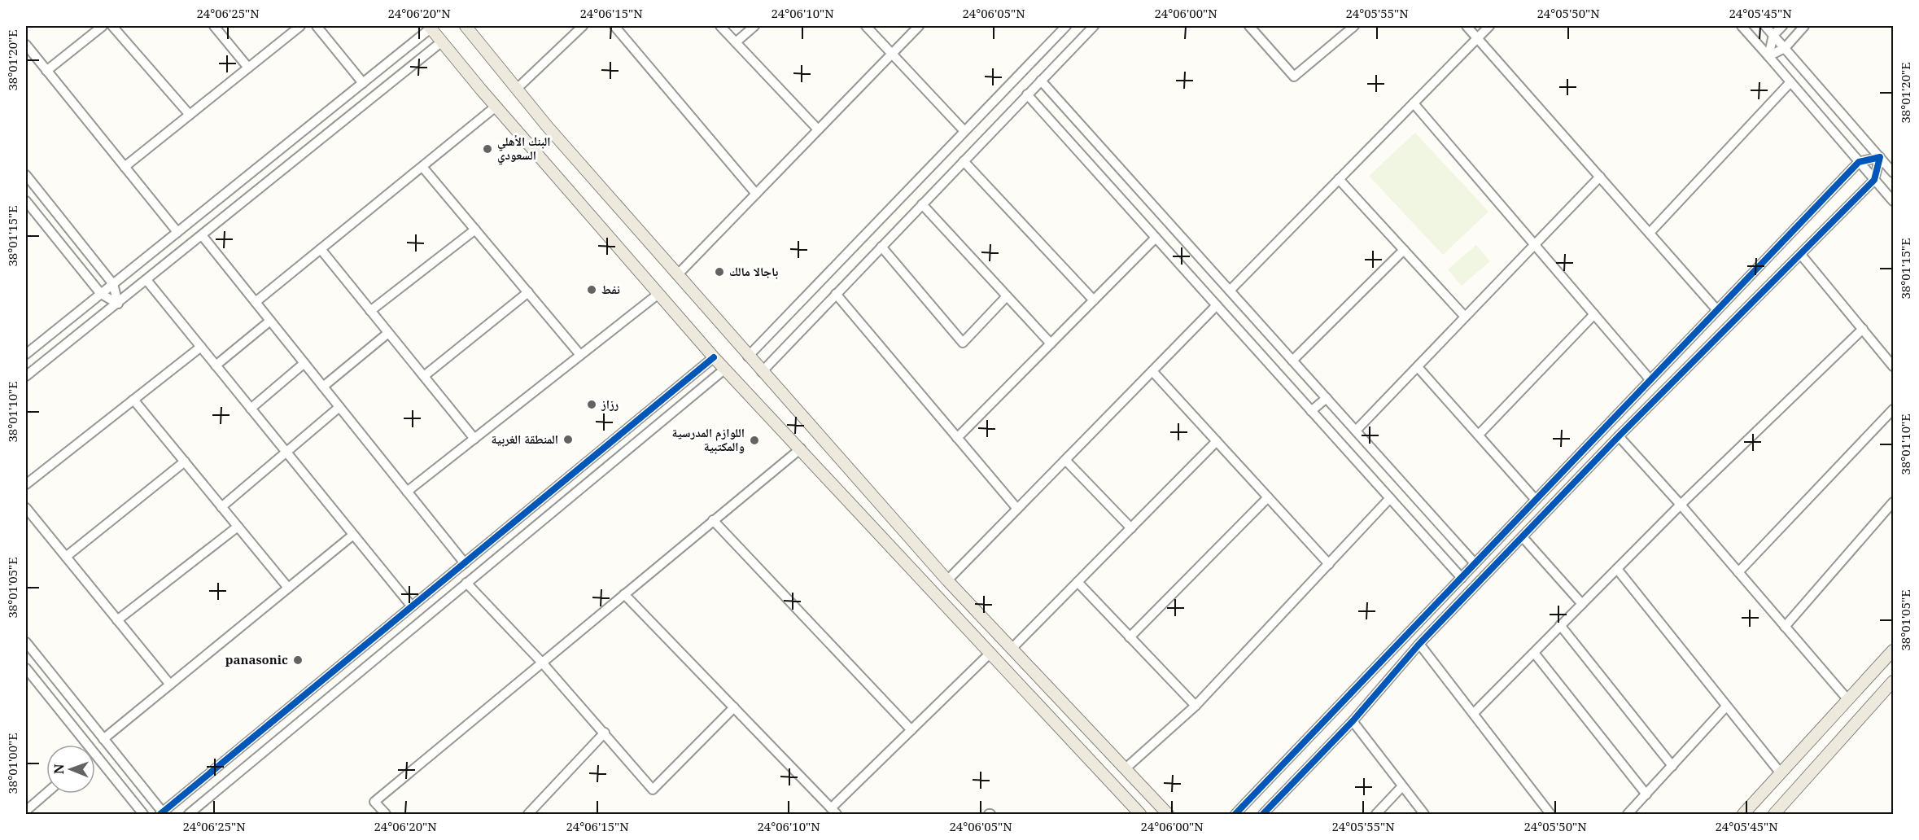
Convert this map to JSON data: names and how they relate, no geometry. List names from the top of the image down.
{
  "places": [
    "البنك الأهلي السعودي",
    "باجالا مالك",
    "نفط",
    "رزاز",
    "المنطقة الغربية",
    "اللوازم المدرسية والمكتبية",
    "panasonic"
  ],
  "north": "left",
  "coordinates": [
    "24°06'25\"N",
    "24°06'20\"N",
    "24°06'15\"N",
    "24°06'10\"N",
    "24°06'05\"N",
    "24°06'00\"N",
    "24°05'55\"N",
    "24°05'50\"N",
    "24°05'45\"N",
    "38°01'20\"E",
    "38°01'15\"E",
    "38°01'10\"E",
    "38°01'05\"E",
    "38°01'00\"E"
  ]
}
